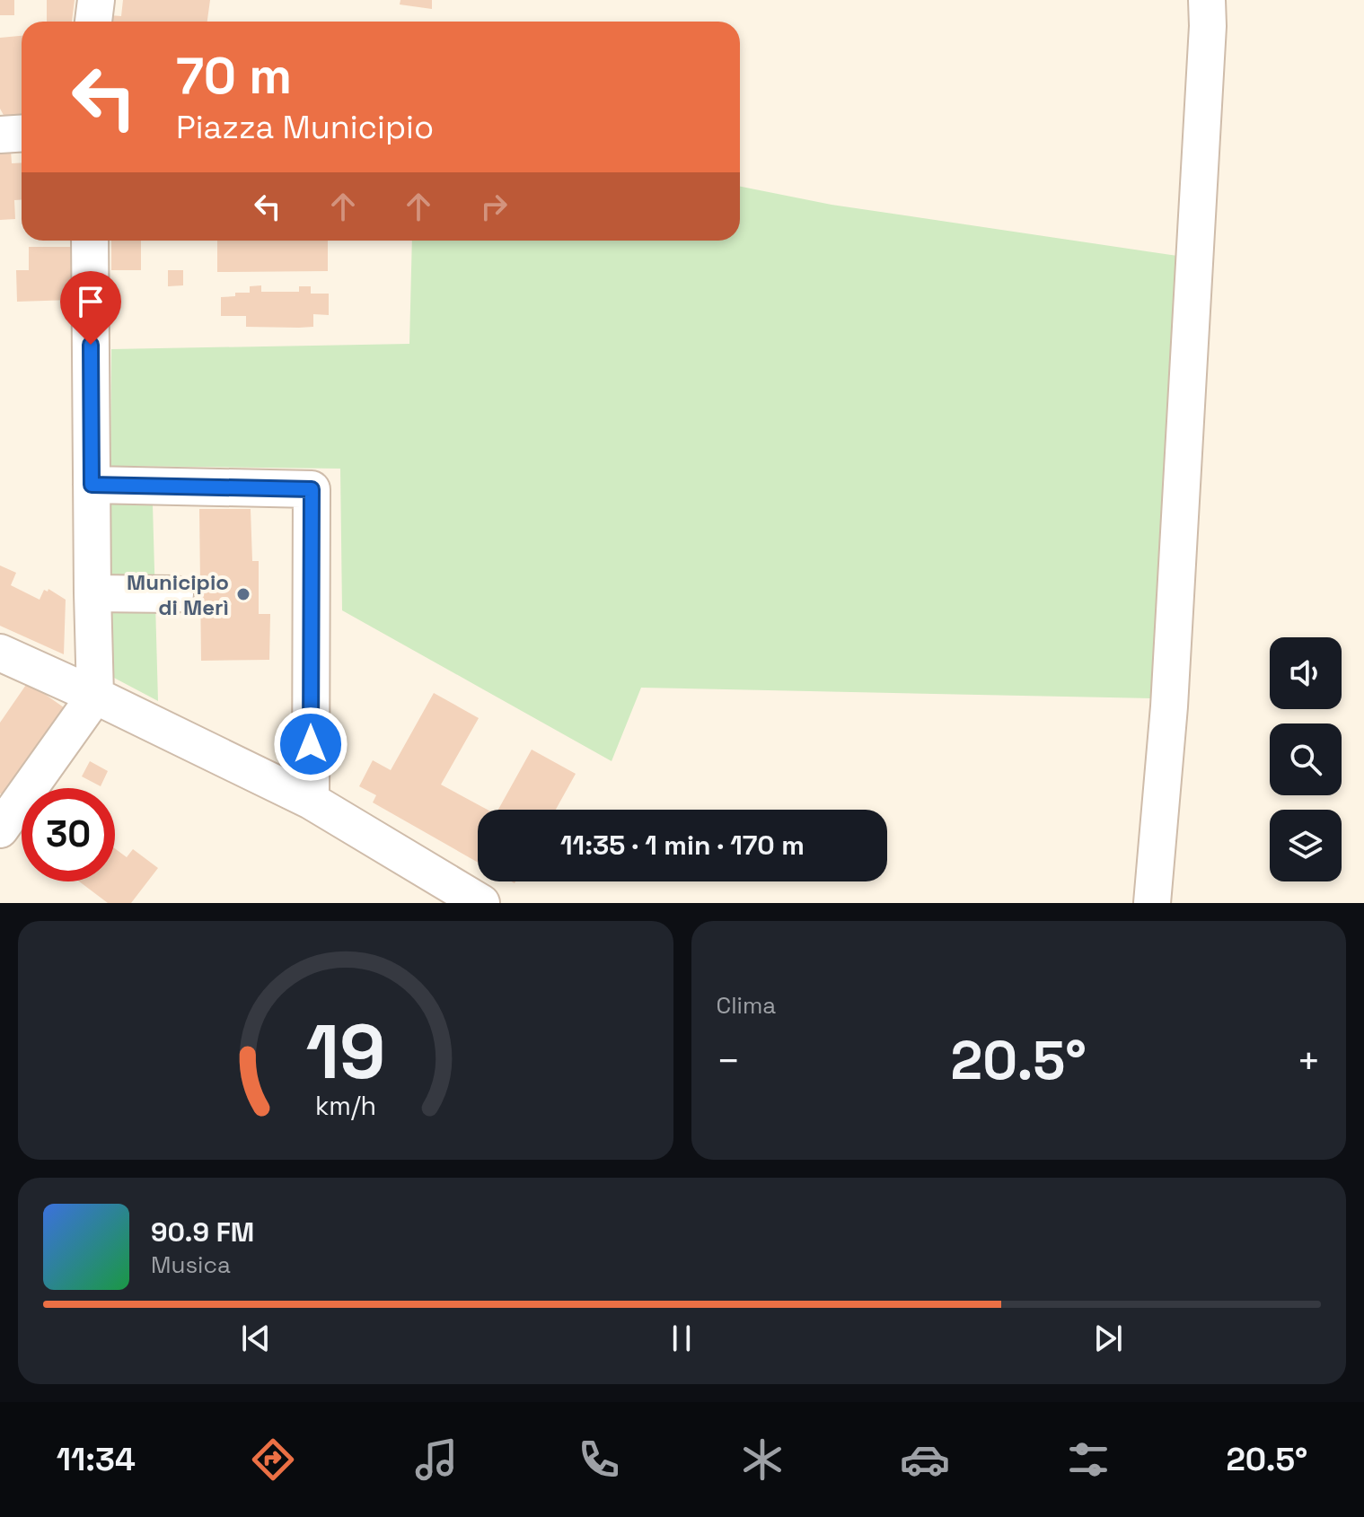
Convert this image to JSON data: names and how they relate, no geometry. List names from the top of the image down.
{
  "places": ["Municipio di Merì"],
  "page": {
    "turn": ["70 m", "Piazza Municipio"],
    "limit": "30",
    "trip": "11:35 · 1 min · 170 m",
    "tile": "Clima",
    "heat": ["−", "20.5°", "+"],
    "song": ["90.9 FM", "Musica"],
    "tabs": ["11:34", "20.5°"],
    "gauge": ["19", "km/h"]
  }
}
